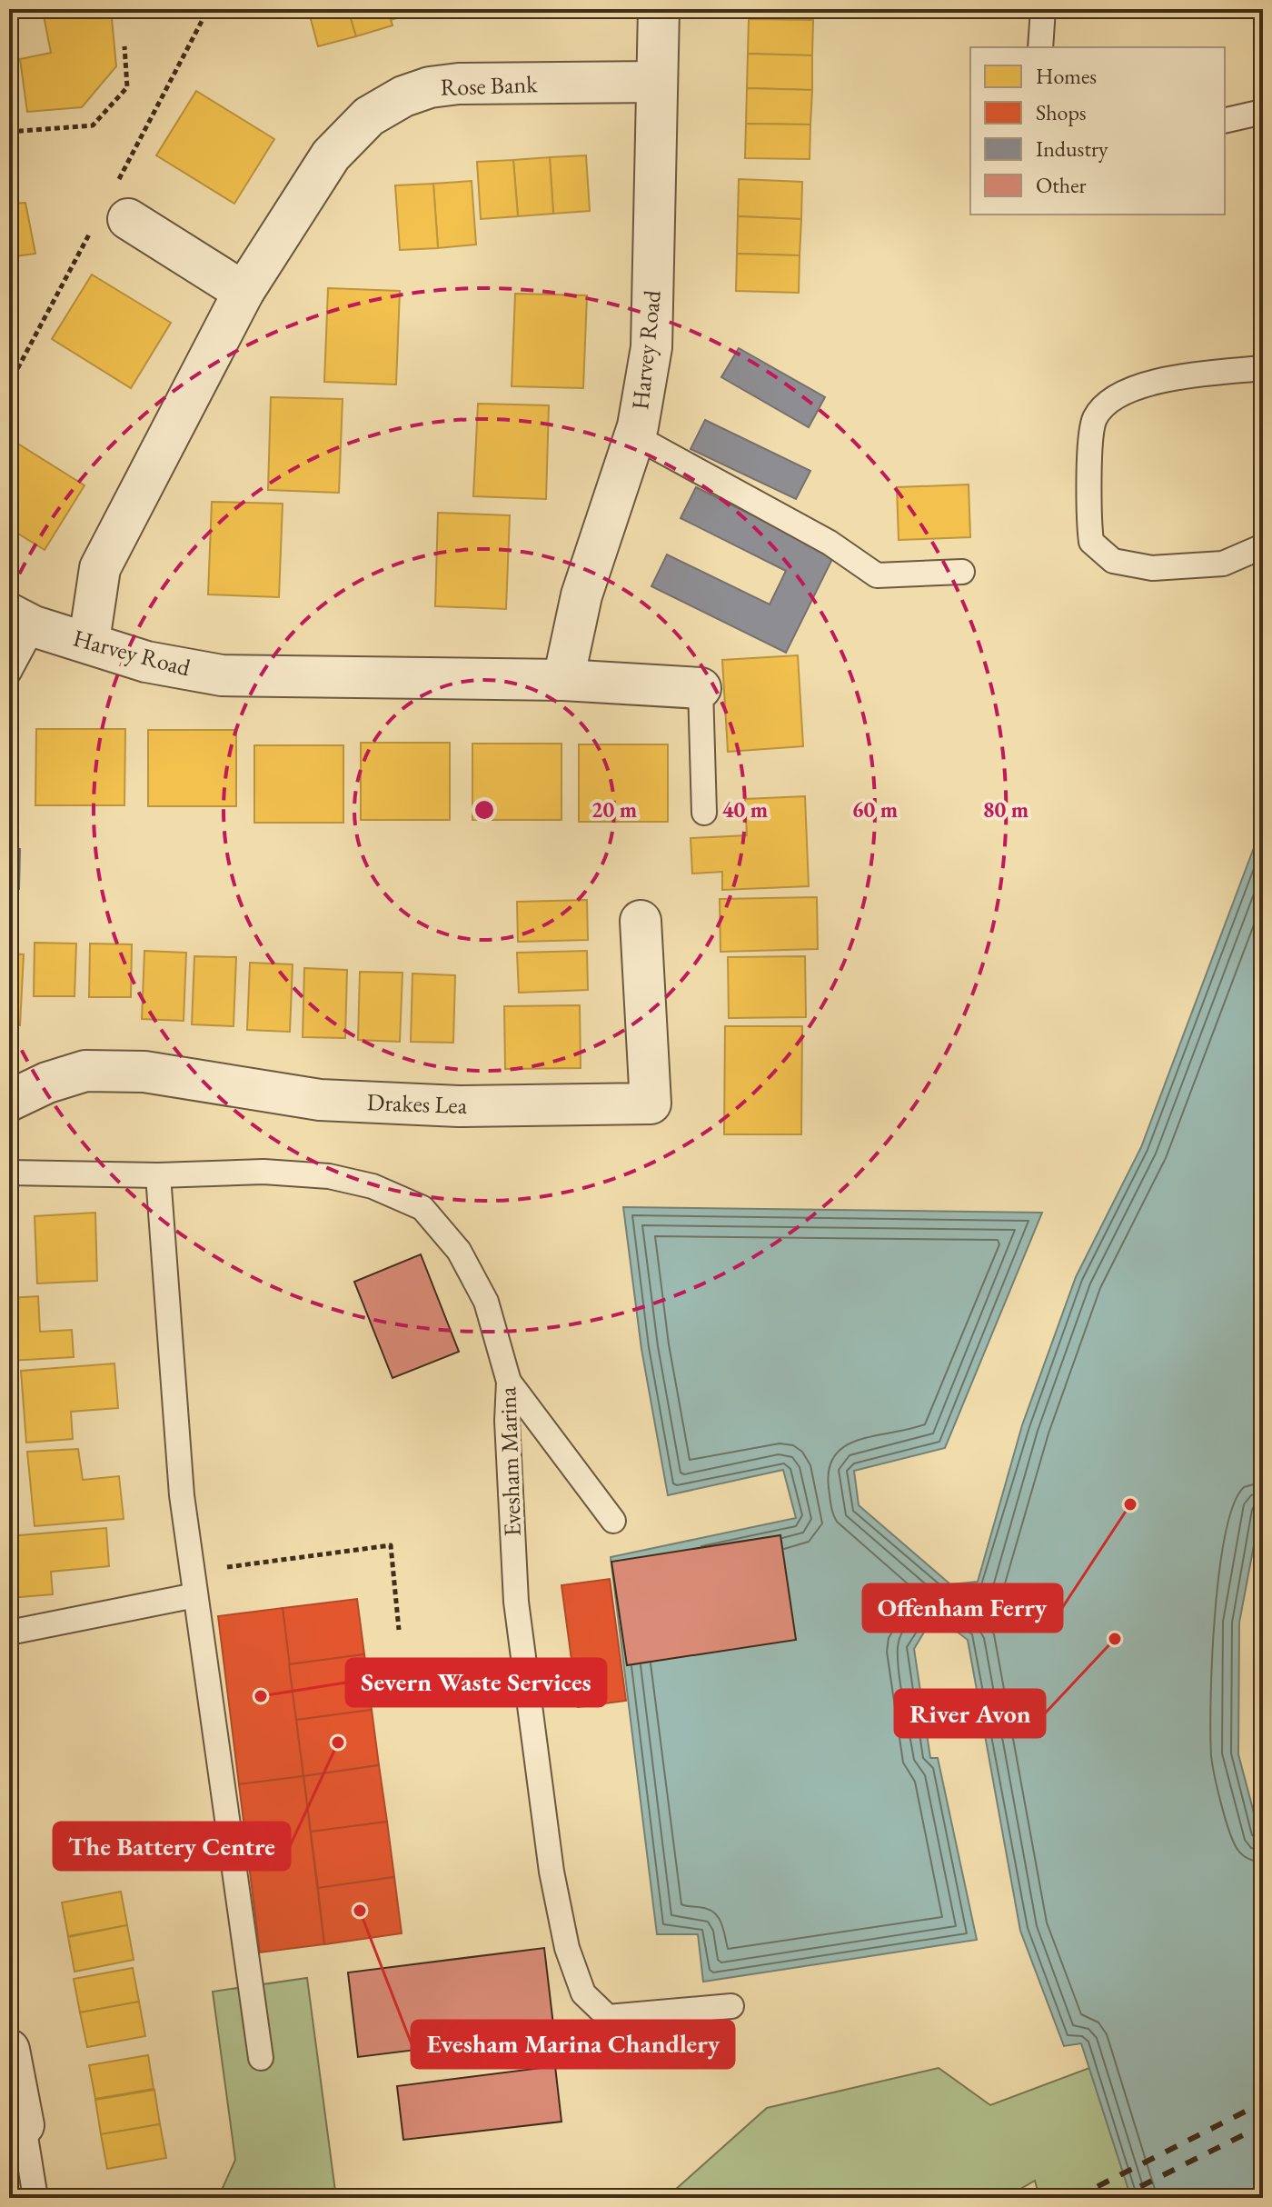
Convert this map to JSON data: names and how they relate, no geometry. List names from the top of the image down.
{
  "streets": {
    "street": ["Rose Bank", "Harvey Road", "Drakes Lea"],
    "lane": ["Evesham Marina"]
  },
  "crossings": [
    ["Rose Bank", "Harvey Road"]
  ],
  "places": [
    "Offenham Ferry",
    "River Avon",
    "Severn Waste Services",
    "The Battery Centre",
    "Evesham Marina Chandlery"
  ],
  "legend": [
    "Homes",
    "Shops",
    "Industry",
    "Other"
  ],
  "rings": [
    "20 m",
    "40 m",
    "60 m",
    "80 m"
  ]
}
